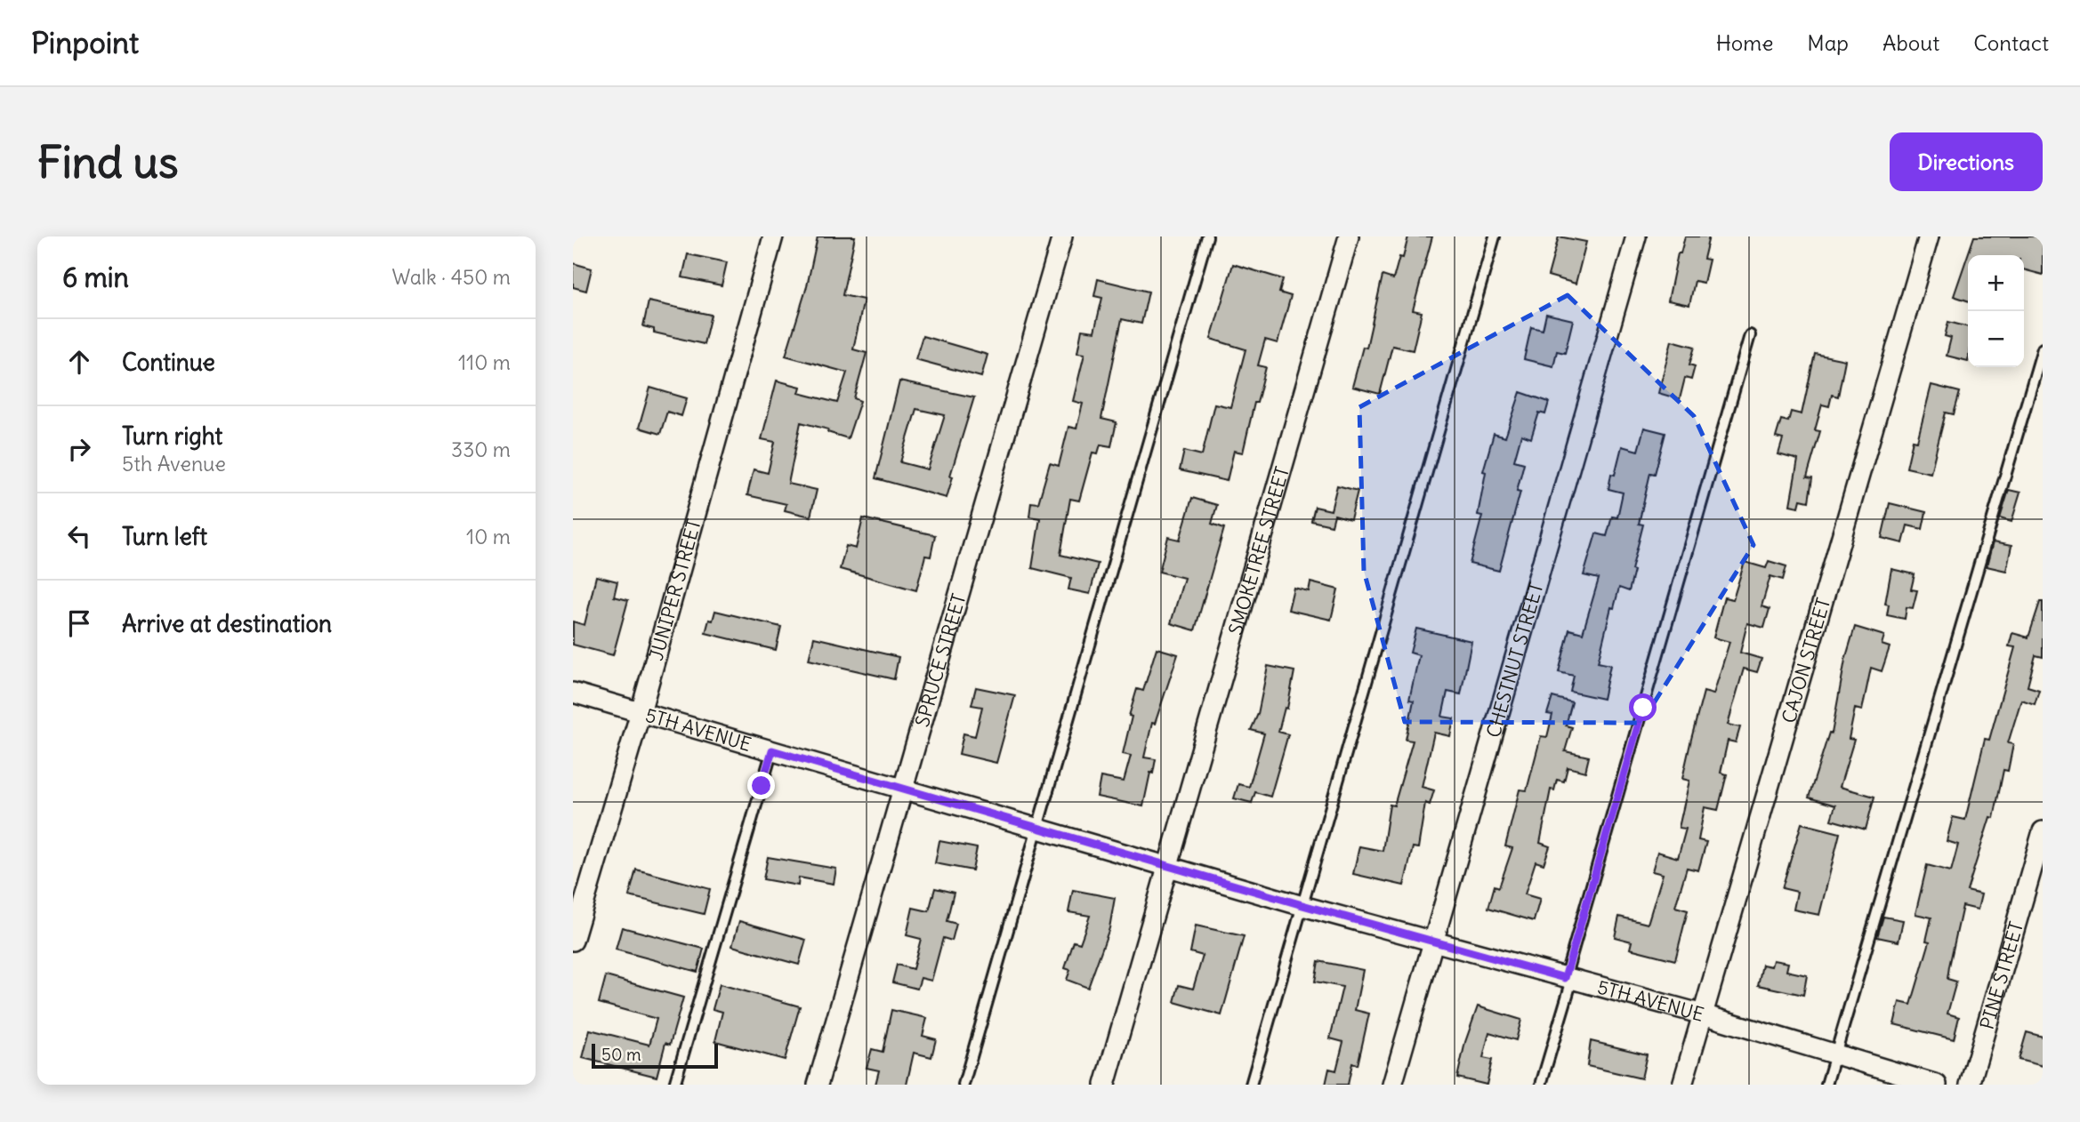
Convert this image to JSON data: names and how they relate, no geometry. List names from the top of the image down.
{
  "streets": {
    "street": [
      "SMOKETREE STREET",
      "JUNIPER STREET",
      "SPRUCE STREET",
      "CHESTNUT STREET",
      "CAJON STREET",
      "5TH AVENUE",
      "PINE STREET"
    ]
  },
  "crossings": [
    ["SMOKETREE STREET", "5TH AVENUE"],
    ["JUNIPER STREET", "5TH AVENUE"],
    ["SPRUCE STREET", "5TH AVENUE"],
    ["CHESTNUT STREET", "5TH AVENUE"],
    ["CAJON STREET", "5TH AVENUE"]
  ],
  "scale_bar": "50 m",
  "page": {
    "header": "Pinpoint",
    "nav": [
      "Home",
      "Map",
      "About",
      "Contact"
    ],
    "buttons": "Directions",
    "title": "Find us",
    "heading": ["6 min", "Walk · 450 m"],
    "map_buttons": ["+", "−"],
    "list": [
      ["Continue", "110 m"],
      ["Turn right", "5th Avenue", "330 m"],
      ["Turn left", "10 m"],
      "Arrive at destination"
    ],
    "scale": "50 m"
  }
}
